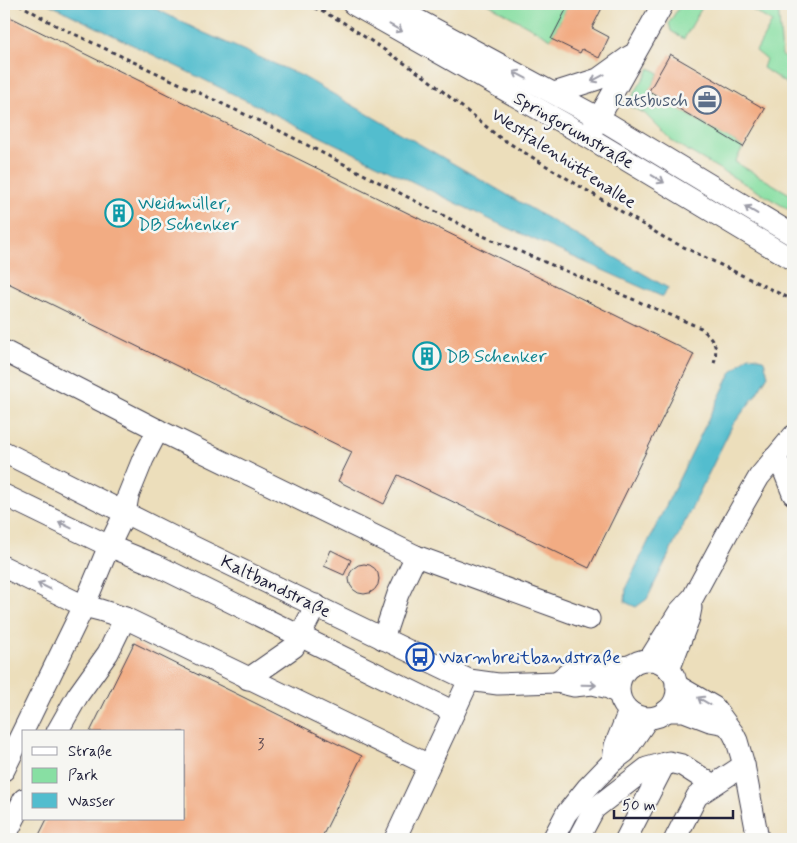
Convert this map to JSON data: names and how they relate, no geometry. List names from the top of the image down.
{
  "streets": {
    "street": ["Springorumstraße", "Kaltbandstraße"],
    "path": ["Westfalenhüttenallee"]
  },
  "places": {
    "office": ["Ratsbusch"],
    "building": ["Weidmüller, DB Schenker", "DB Schenker"],
    "bus stop": ["Warmbreitbandstraße"]
  },
  "house_numbers": ["3"],
  "legend": ["Straße", "Park", "Wasser"],
  "scale_bar": "50 m"
}
